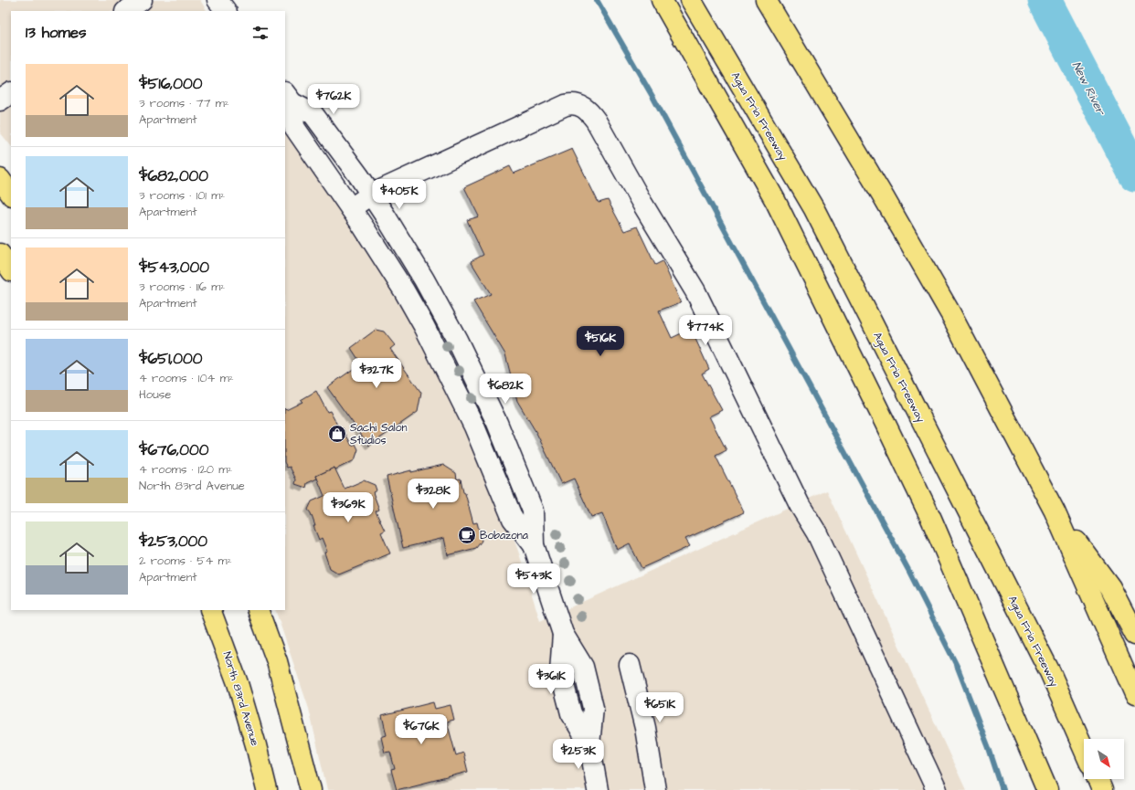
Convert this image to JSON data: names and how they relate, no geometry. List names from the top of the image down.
{
  "streets": {
    "main road": ["Agua Fria Freeway", "North 83rd Avenue"]
  },
  "water": ["New River"],
  "places": {
    "shop": ["Sachi Salon Studios"],
    "cafe": ["Bobazona"]
  },
  "north": "bottom right",
  "page": {
    "heading": "13 homes",
    "list": [
      {
        "name": "$516,000",
        "note": "3 rooms · 77 m² · Apartment"
      },
      {
        "name": "$682,000",
        "note": "3 rooms · 101 m² · Apartment"
      },
      {
        "name": "$543,000",
        "note": "3 rooms · 116 m² · Apartment"
      },
      {
        "name": "$651,000",
        "note": "4 rooms · 104 m² · House"
      },
      {
        "name": "$676,000",
        "note": "4 rooms · 120 m² · North 83rd Avenue"
      },
      {
        "name": "$253,000",
        "note": "2 rooms · 54 m² · Apartment"
      }
    ],
    "price": [
      "$762K",
      "$405K",
      "$774K",
      "$516K",
      "$327K",
      "$682K",
      "$328K",
      "$369K",
      "$543K",
      "$361K",
      "$651K",
      "$676K",
      "$253K"
    ]
  }
}
